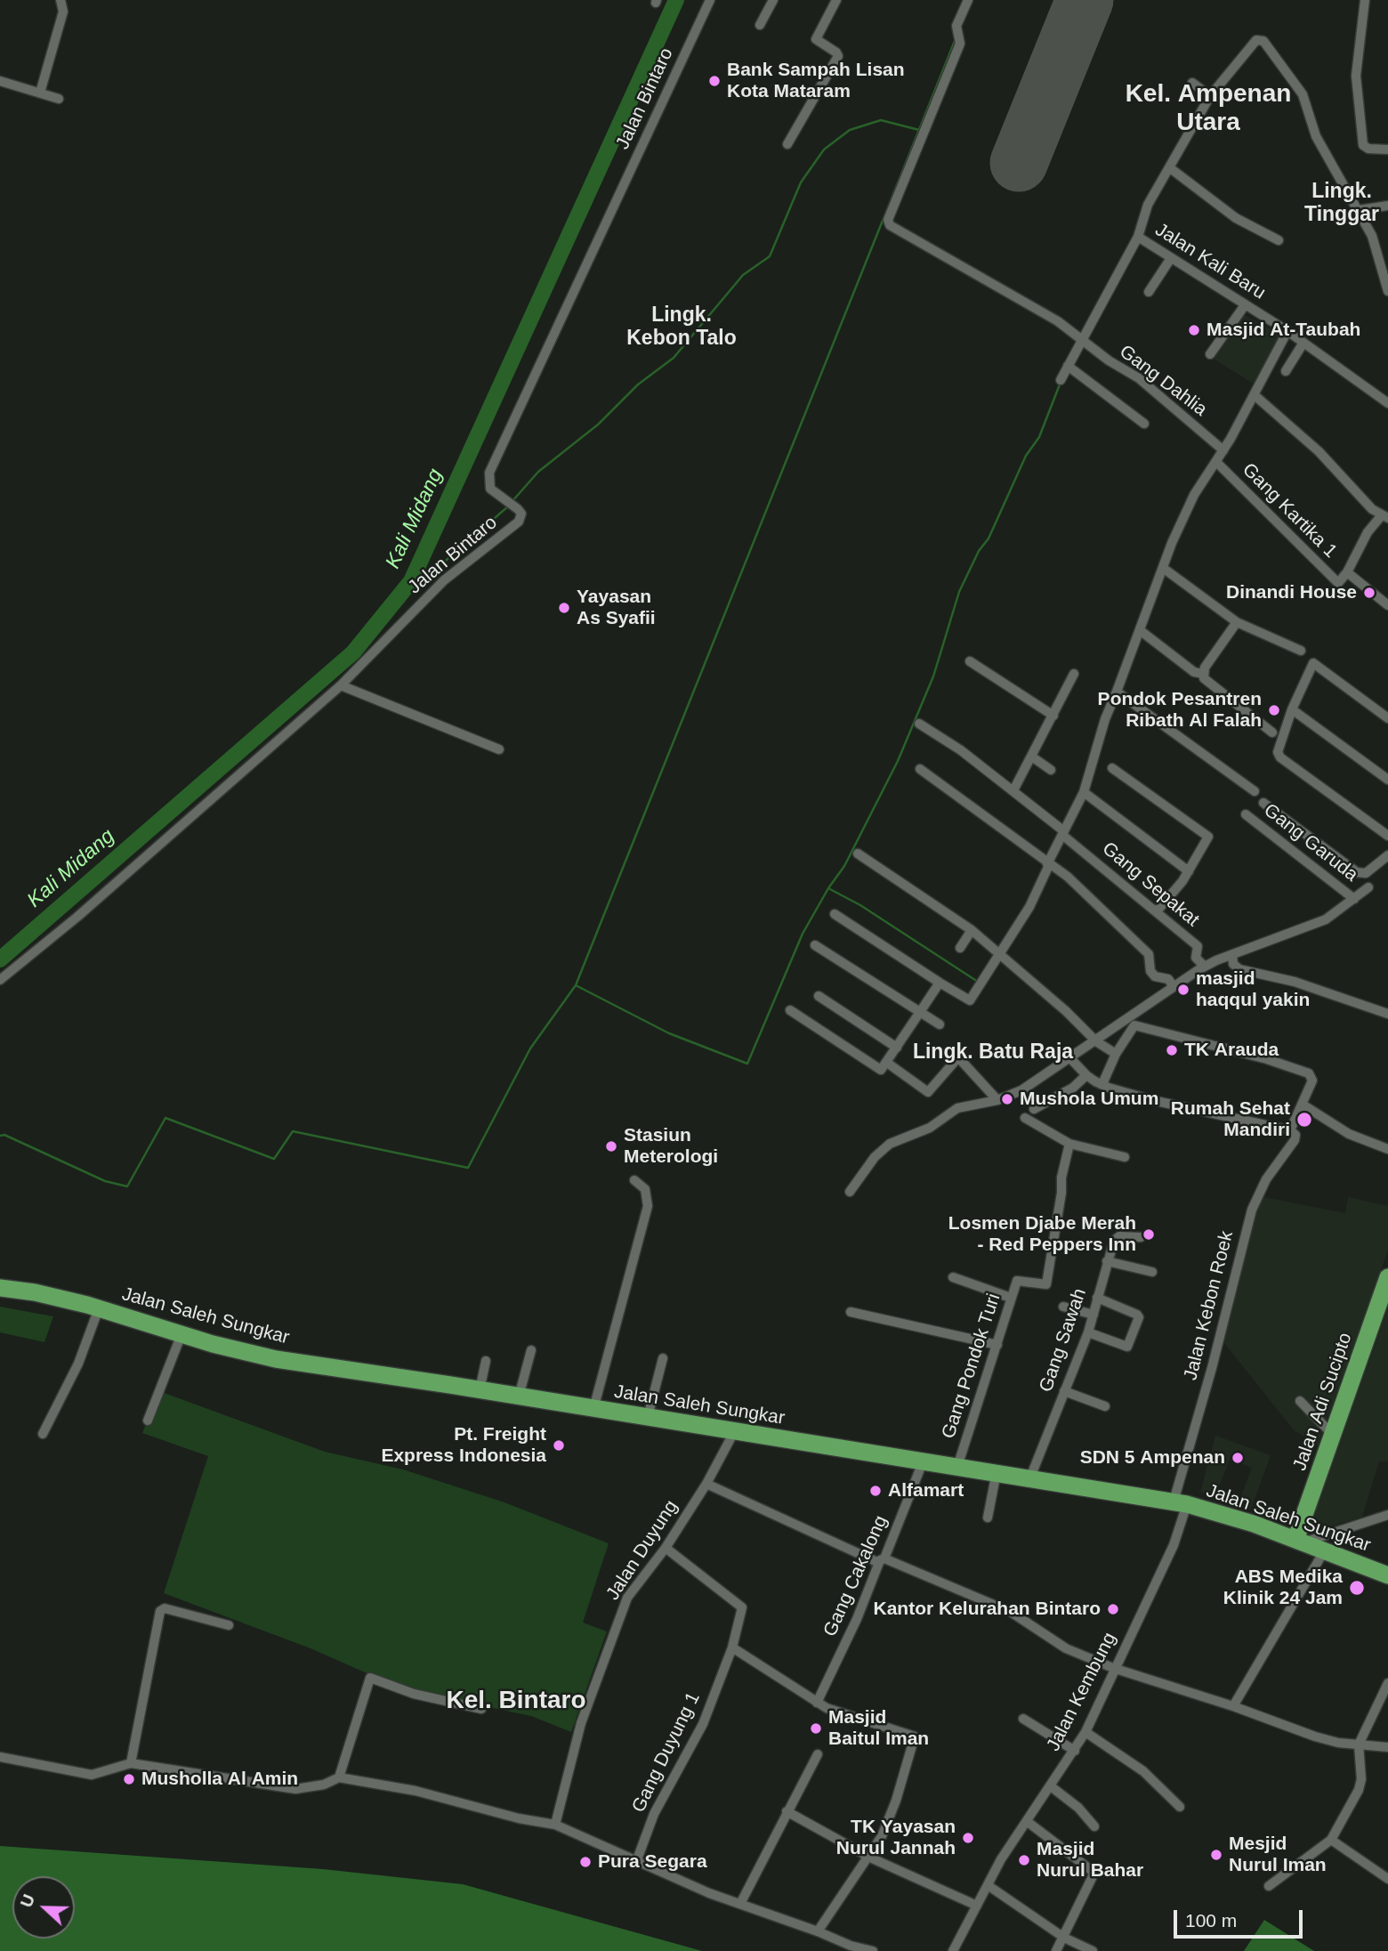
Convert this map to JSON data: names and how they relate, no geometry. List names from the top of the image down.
{
  "streets": {
    "highway": ["Jalan Saleh Sungkar", "Jalan Adi Sucipto"],
    "street": [
      "Jalan Bintaro",
      "Jalan Kali Baru",
      "Gang Dahlia",
      "Gang Kartika 1",
      "Gang Garuda",
      "Gang Sepakat",
      "Jalan Kebon Roek",
      "Gang Sawah",
      "Gang Pondok Turi",
      "Jalan Duyung",
      "Gang Cakalong",
      "Jalan Kembung",
      "Gang Duyung 1"
    ]
  },
  "crossings": [
    ["Jalan Kebon Roek", "Jalan Saleh Sungkar"],
    ["Jalan Kebon Roek", "Jalan Kembung"],
    ["Jalan Saleh Sungkar", "Gang Sawah"],
    ["Jalan Saleh Sungkar", "Gang Pondok Turi"],
    ["Jalan Saleh Sungkar", "Jalan Adi Sucipto"],
    ["Jalan Saleh Sungkar", "Jalan Duyung"],
    ["Jalan Saleh Sungkar", "Gang Cakalong"],
    ["Jalan Saleh Sungkar", "Jalan Kembung"],
    ["Jalan Duyung", "Gang Duyung 1"]
  ],
  "districts": [
    "Kel. Ampenan Utara",
    "Lingk. Tinggar",
    "Lingk. Kebon Talo",
    "Lingk. Batu Raja",
    "Kel. Bintaro"
  ],
  "water": ["Kali Midang"],
  "places": [
    "Bank Sampah Lisan Kota Mataram",
    "Masjid At-Taubah",
    "Dinandi House",
    "Yayasan As Syafii",
    "Pondok Pesantren Ribath Al Falah",
    "masjid haqqul yakin",
    "TK Arauda",
    "Mushola Umum",
    "Rumah Sehat Mandiri",
    "Stasiun Meterologi",
    "Losmen Djabe Merah - Red Peppers Inn",
    "Pt. Freight Express Indonesia",
    "SDN 5 Ampenan",
    "Alfamart",
    "ABS Medika Klinik 24 Jam",
    "Kantor Kelurahan Bintaro",
    "Masjid Baitul Iman",
    "Musholla Al Amin",
    "TK Yayasan Nurul Jannah",
    "Mesjid Nurul Iman",
    "Masjid Nurul Bahar",
    "Pura Segara"
  ],
  "scale_bar": "100 m",
  "north": "left"
}
